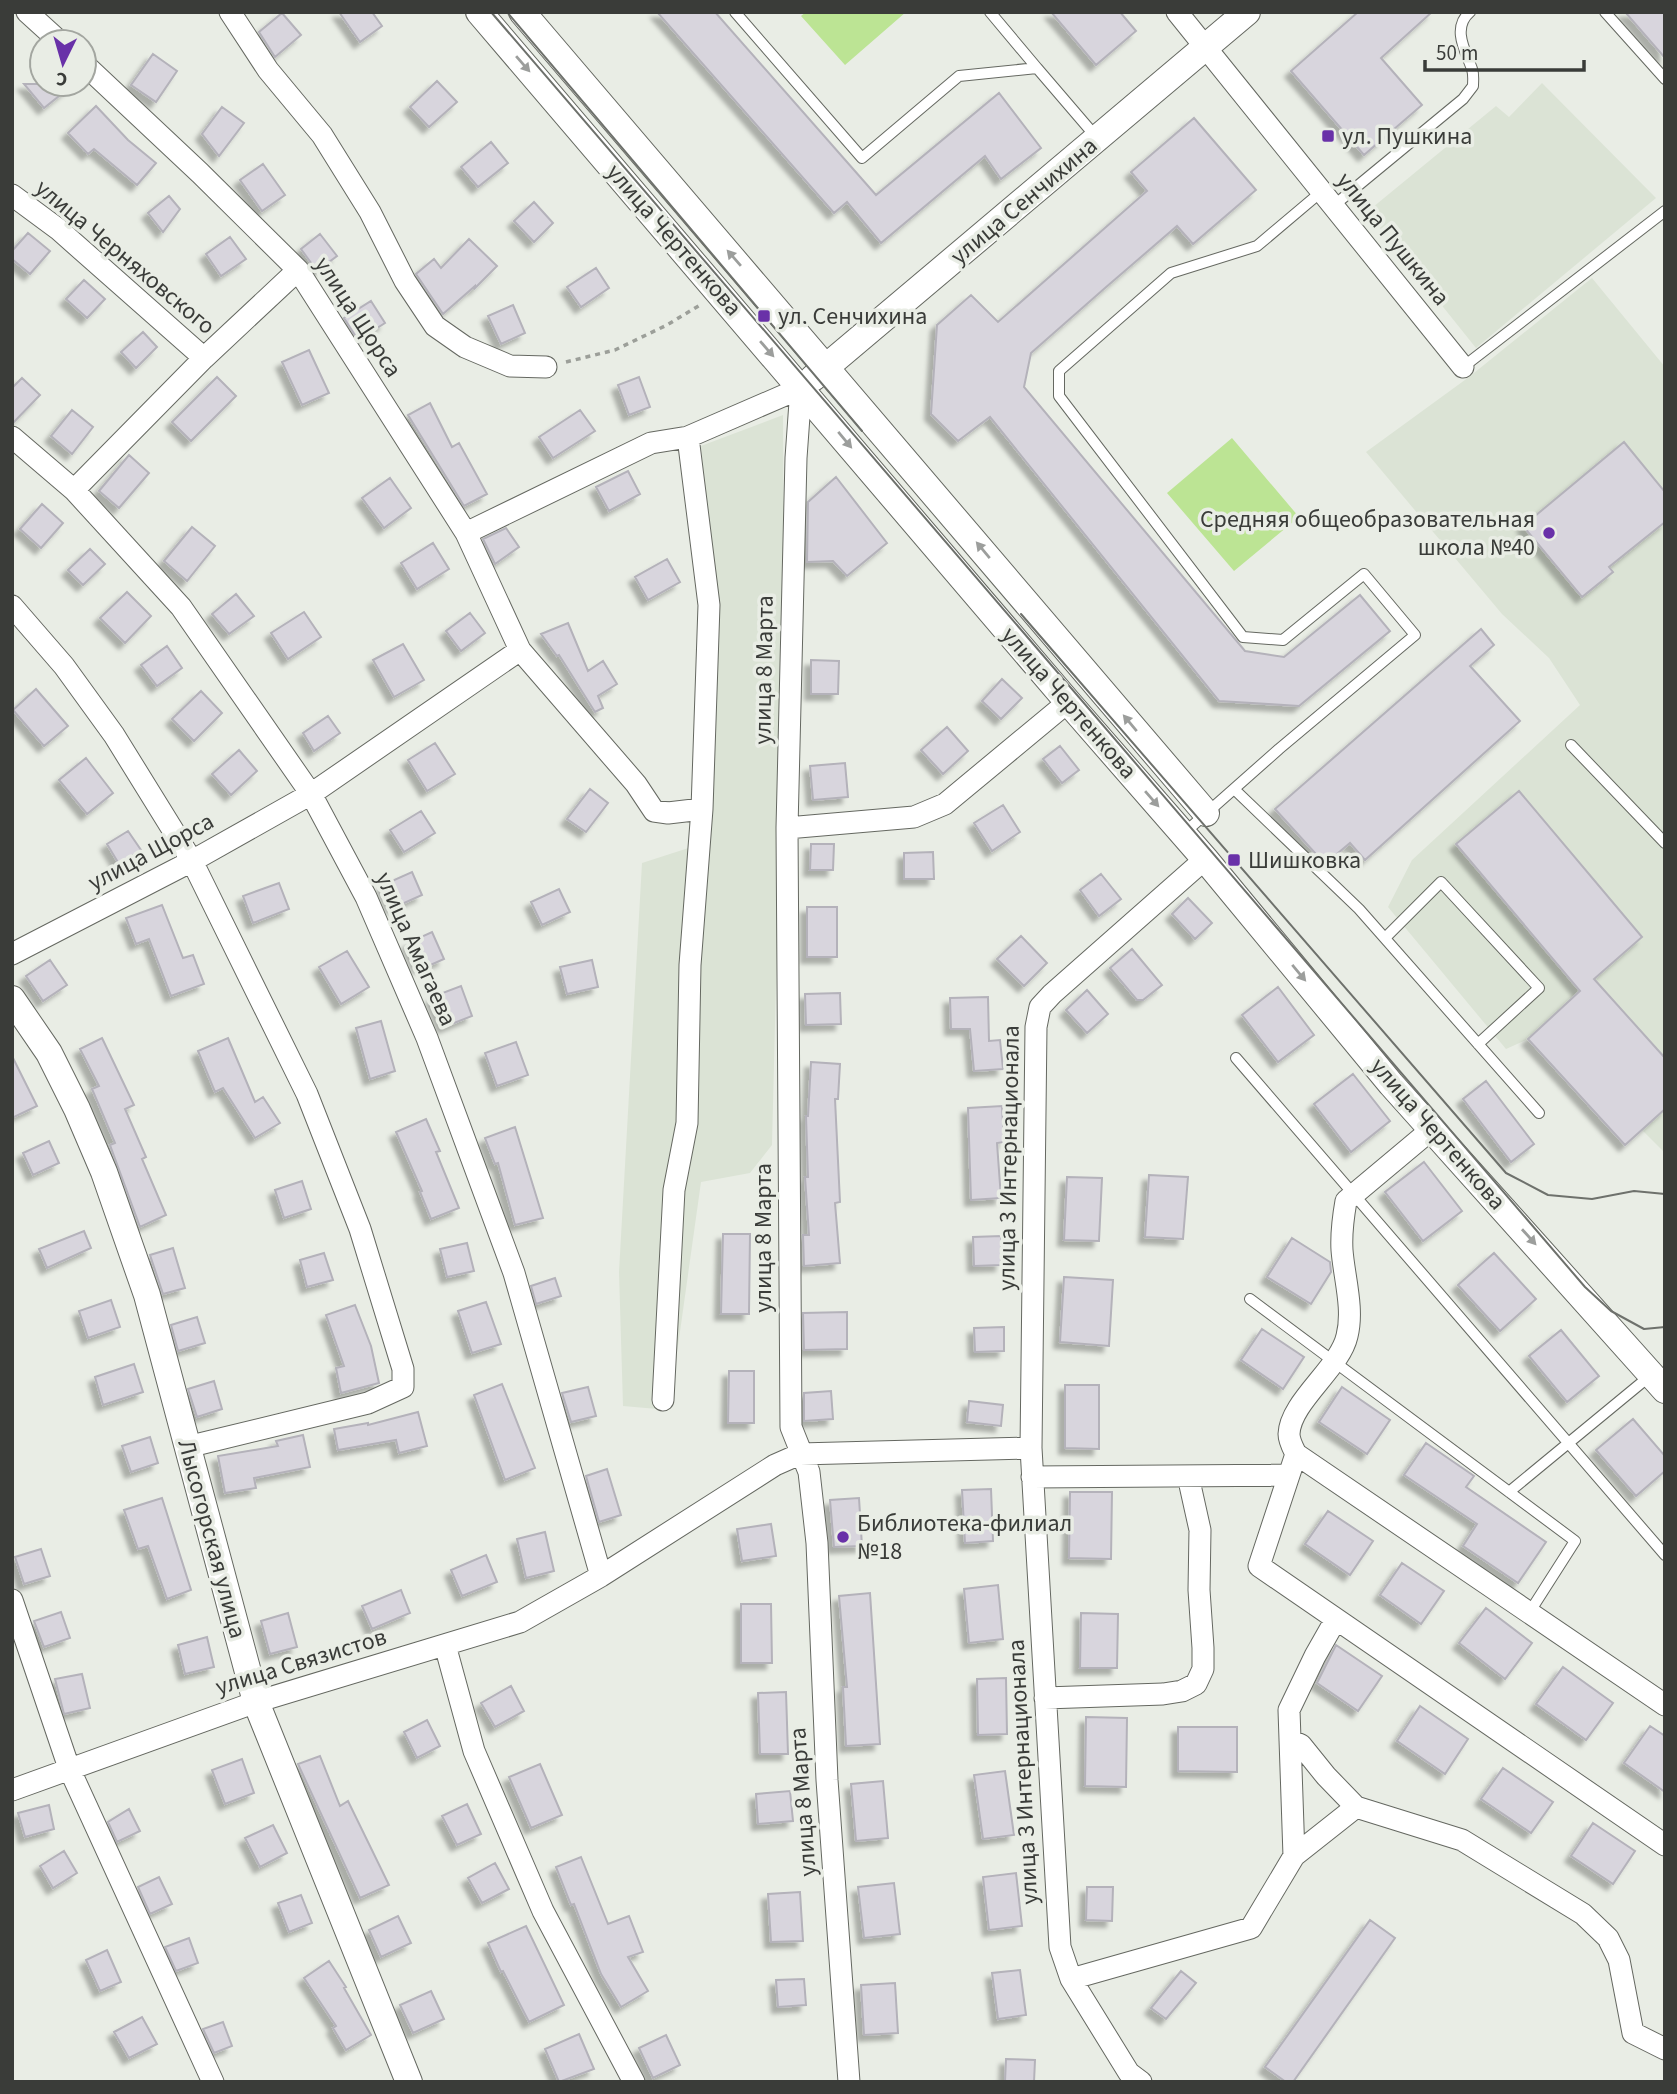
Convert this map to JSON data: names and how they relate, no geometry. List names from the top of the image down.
{
  "streets": {
    "street": [
      "улица Сенчихина",
      "улица Пушкина",
      "улица Чертенкова",
      "улица Черняховского",
      "улица Щорса",
      "улица 8 Марта",
      "улица Амагаева",
      "улица 3 Интернационала",
      "Лысогорская улица",
      "улица Связистов"
    ]
  },
  "crossings": [
    ["улица Сенчихина", "улица Пушкина"],
    ["улица Сенчихина", "улица Чертенкова"],
    ["улица Сенчихина", "улица 8 Марта"],
    ["улица Чертенкова", "улица 8 Марта"],
    ["улица Чертенкова", "улица 3 Интернационала"],
    ["улица Щорса", "улица Амагаева"],
    ["улица 8 Марта", "улица Связистов"],
    ["улица Амагаева", "улица Связистов"],
    ["Лысогорская улица", "улица Связистов"]
  ],
  "places": {
    "transit": ["ул. Пушкина", "ул. Сенчихина", "Шишковка"],
    "other": ["Средняя общеобразовательная школа №40", "Библиотека-филиал №18"]
  },
  "scale_bar": "50 m",
  "north": "bottom"
}
